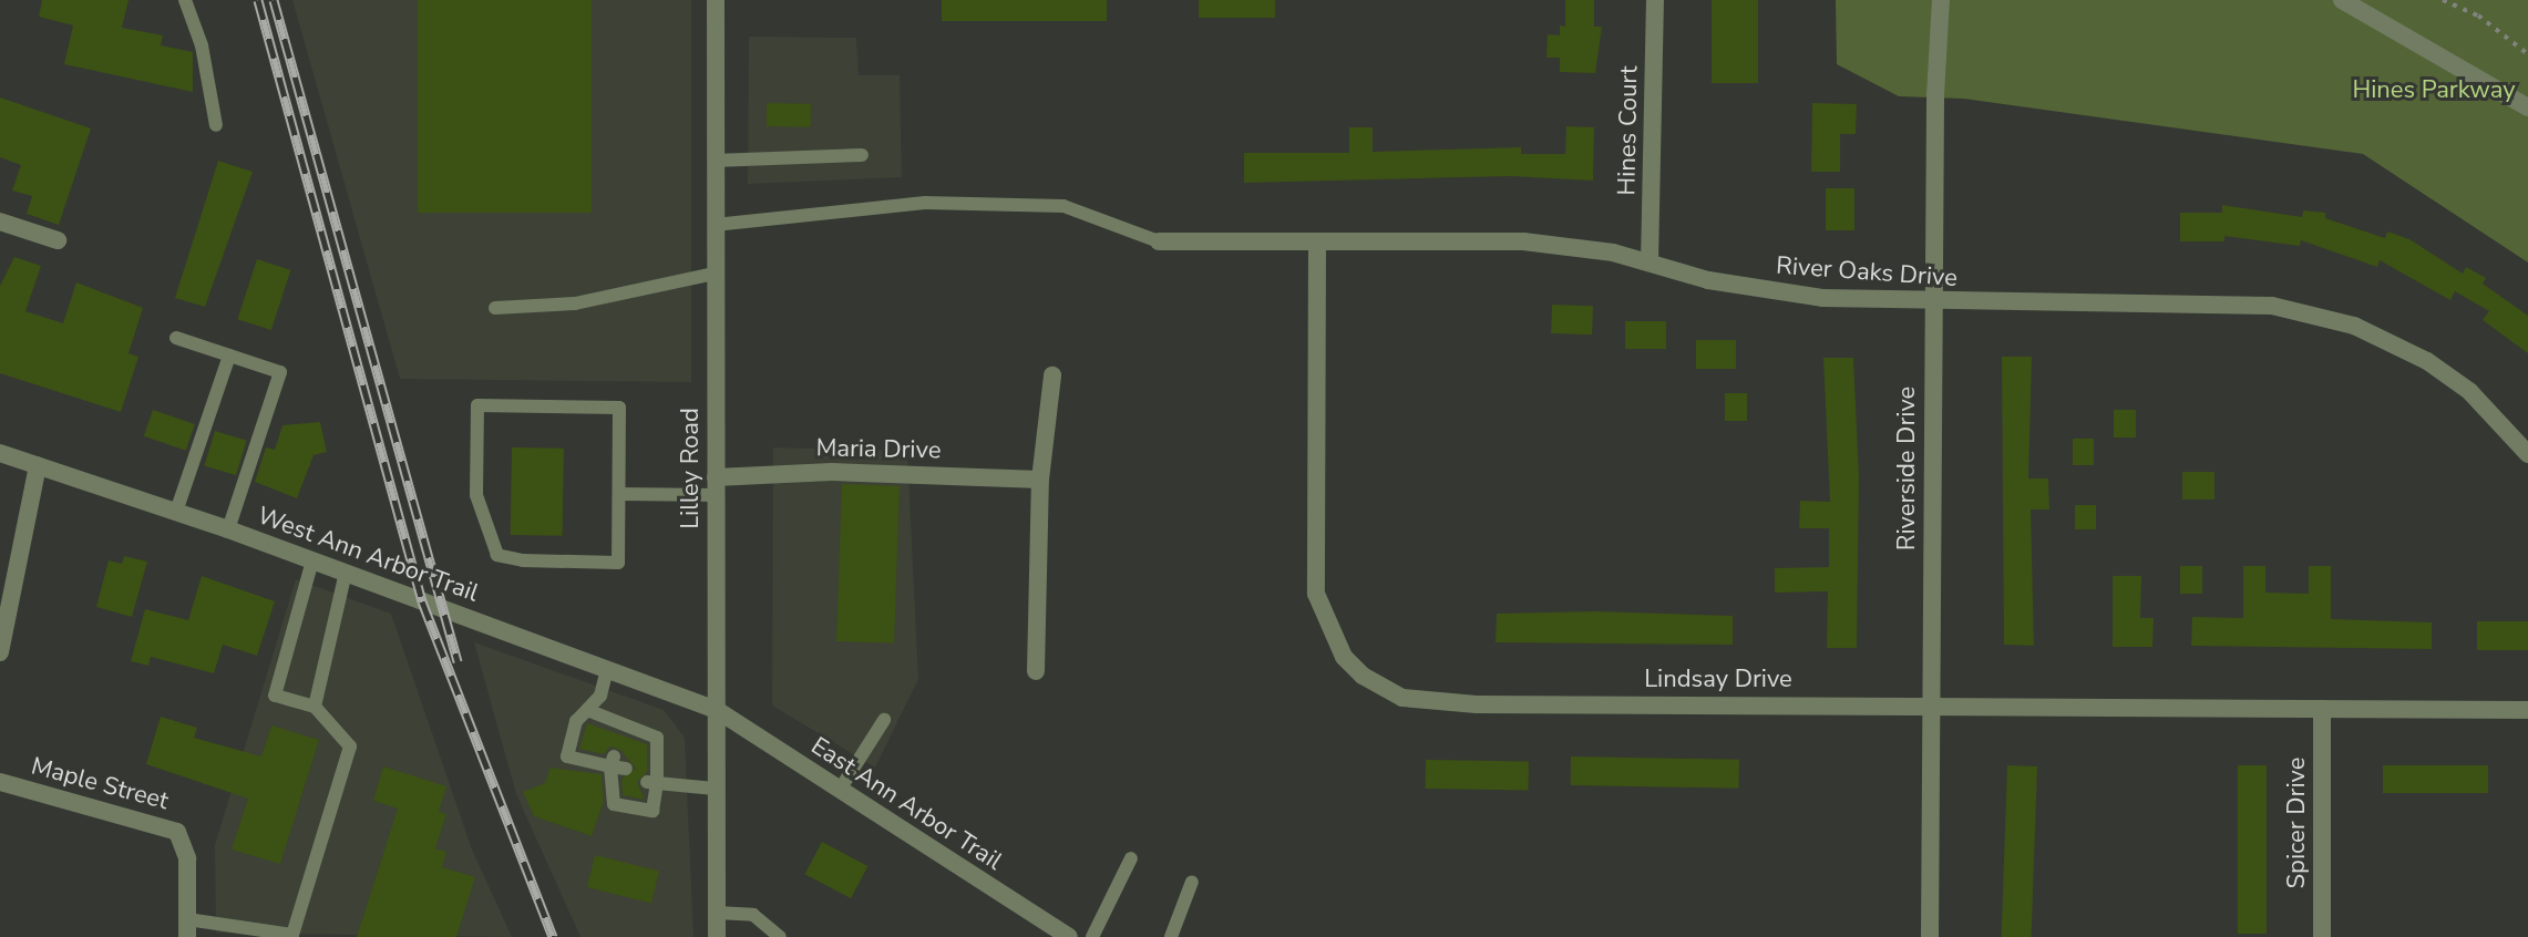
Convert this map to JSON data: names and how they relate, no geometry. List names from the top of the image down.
{
  "streets": {
    "street": [
      "Hines Court",
      "River Oaks Drive",
      "Maria Drive",
      "Lilley Road",
      "Riverside Drive",
      "West Ann Arbor Trail",
      "Lindsay Drive",
      "Maple Street",
      "East Ann Arbor Trail",
      "Spicer Drive"
    ]
  },
  "crossings": [
    ["Hines Court", "River Oaks Drive"],
    ["River Oaks Drive", "Riverside Drive"],
    ["River Oaks Drive", "Lindsay Drive"],
    ["Maria Drive", "Lilley Road"],
    ["Lilley Road", "West Ann Arbor Trail"],
    ["Lilley Road", "East Ann Arbor Trail"],
    ["Riverside Drive", "Lindsay Drive"],
    ["West Ann Arbor Trail", "East Ann Arbor Trail"],
    ["Lindsay Drive", "Spicer Drive"]
  ],
  "parks": ["Hines Parkway"]
}
